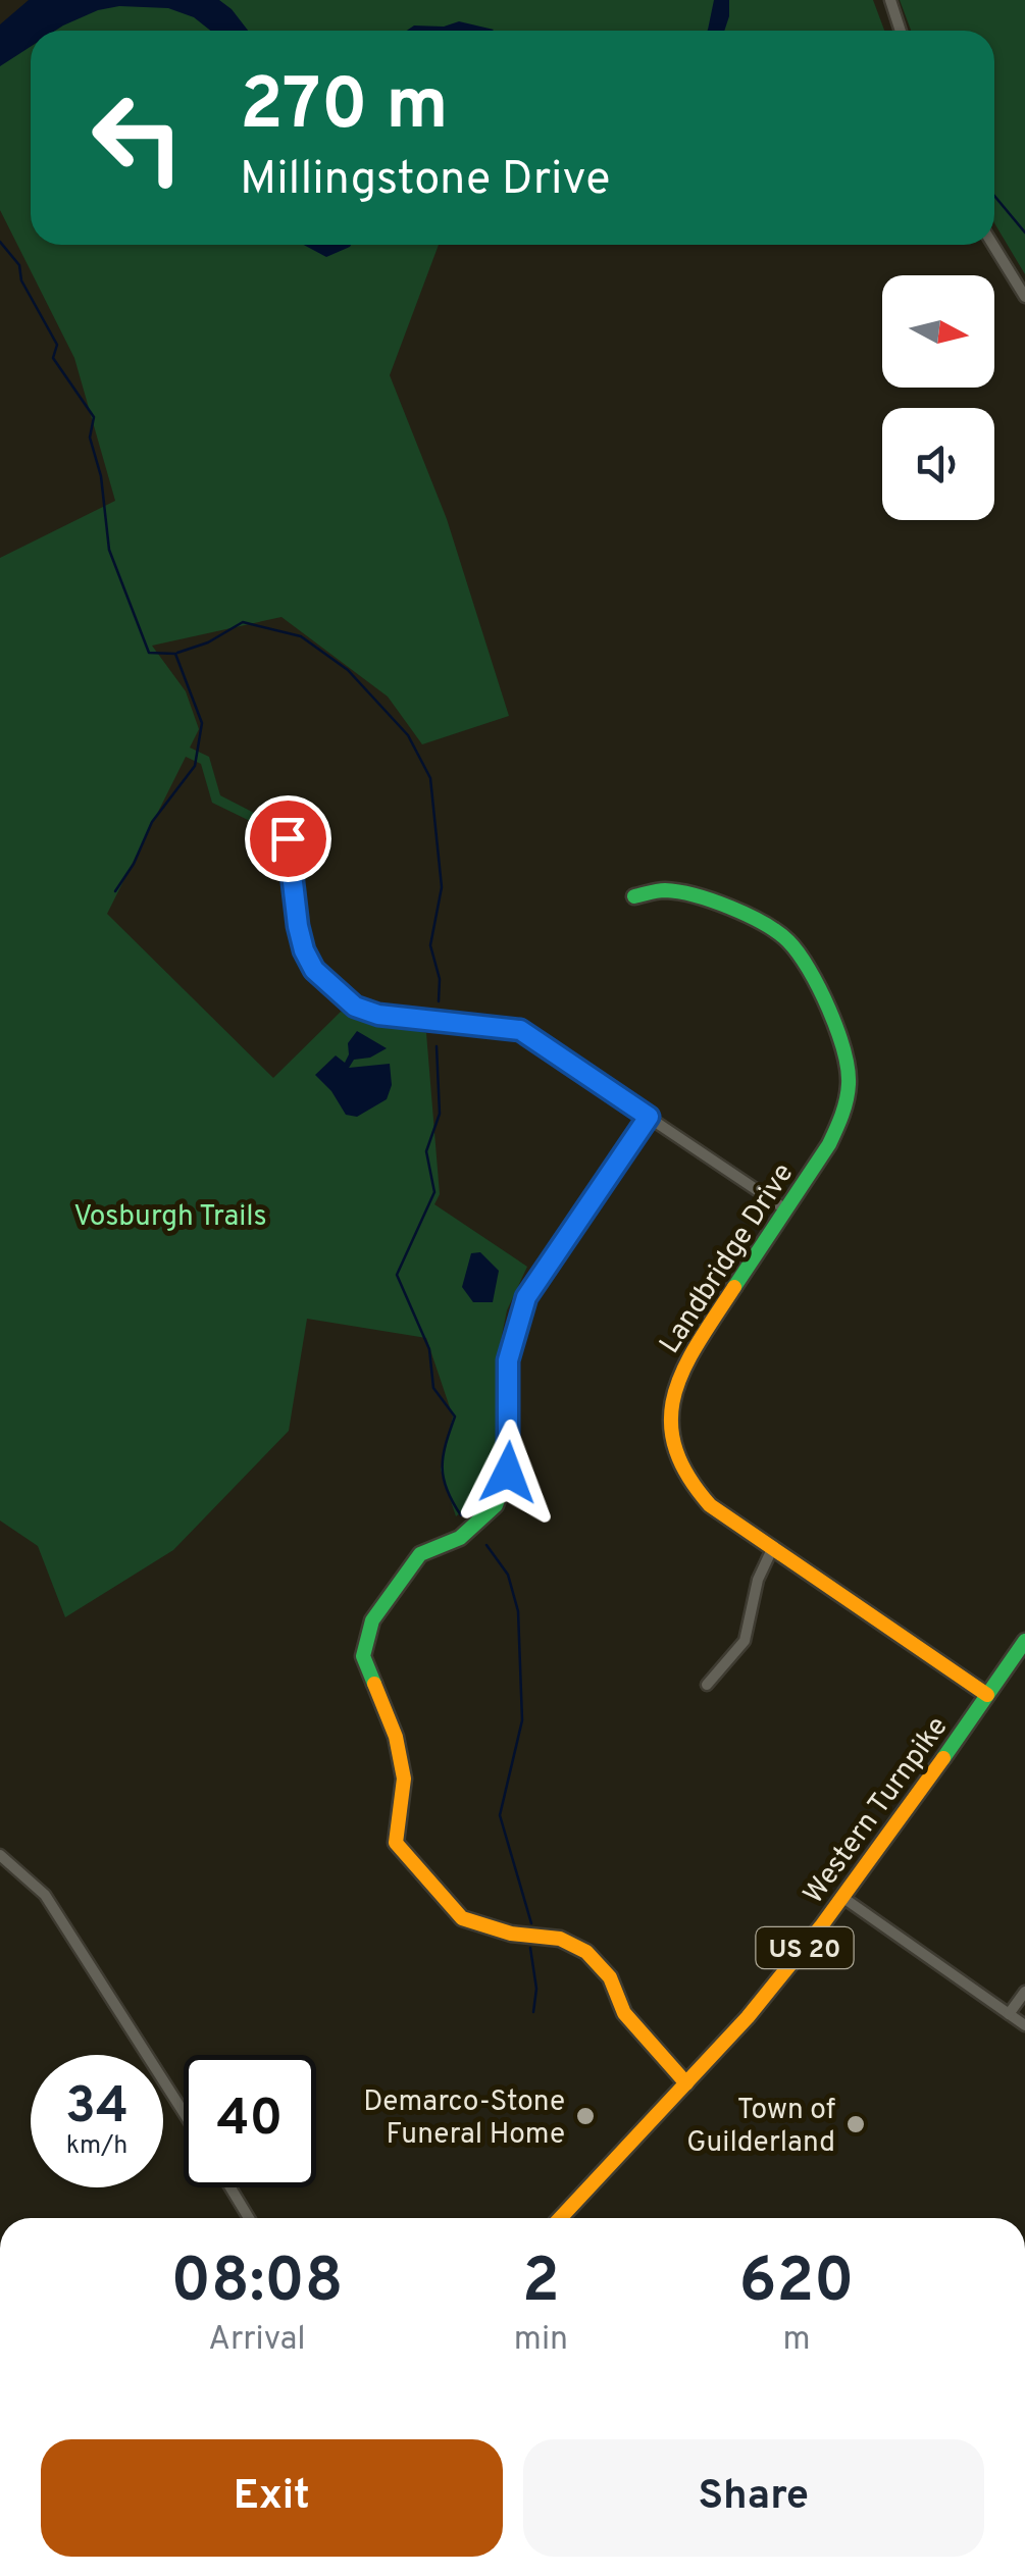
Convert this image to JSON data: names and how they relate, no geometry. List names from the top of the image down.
{
  "streets": {
    "street": ["Landbridge Drive", "Western Turnpike", "US 20"]
  },
  "crossings": [
    ["Landbridge Drive", "Western Turnpike"]
  ],
  "parks": ["Vosburgh Trails"],
  "places": ["Demarco-Stone Funeral Home", "Town of Guilderland"],
  "north": "right",
  "page": {
    "turn": ["270 m", "Millingstone Drive"],
    "speed": "34 km/h",
    "limit": "40",
    "eta": [
      "08:08",
      "Arrival",
      "2",
      "min",
      "620",
      "m"
    ],
    "buttons": ["Exit", "Share"]
  }
}
